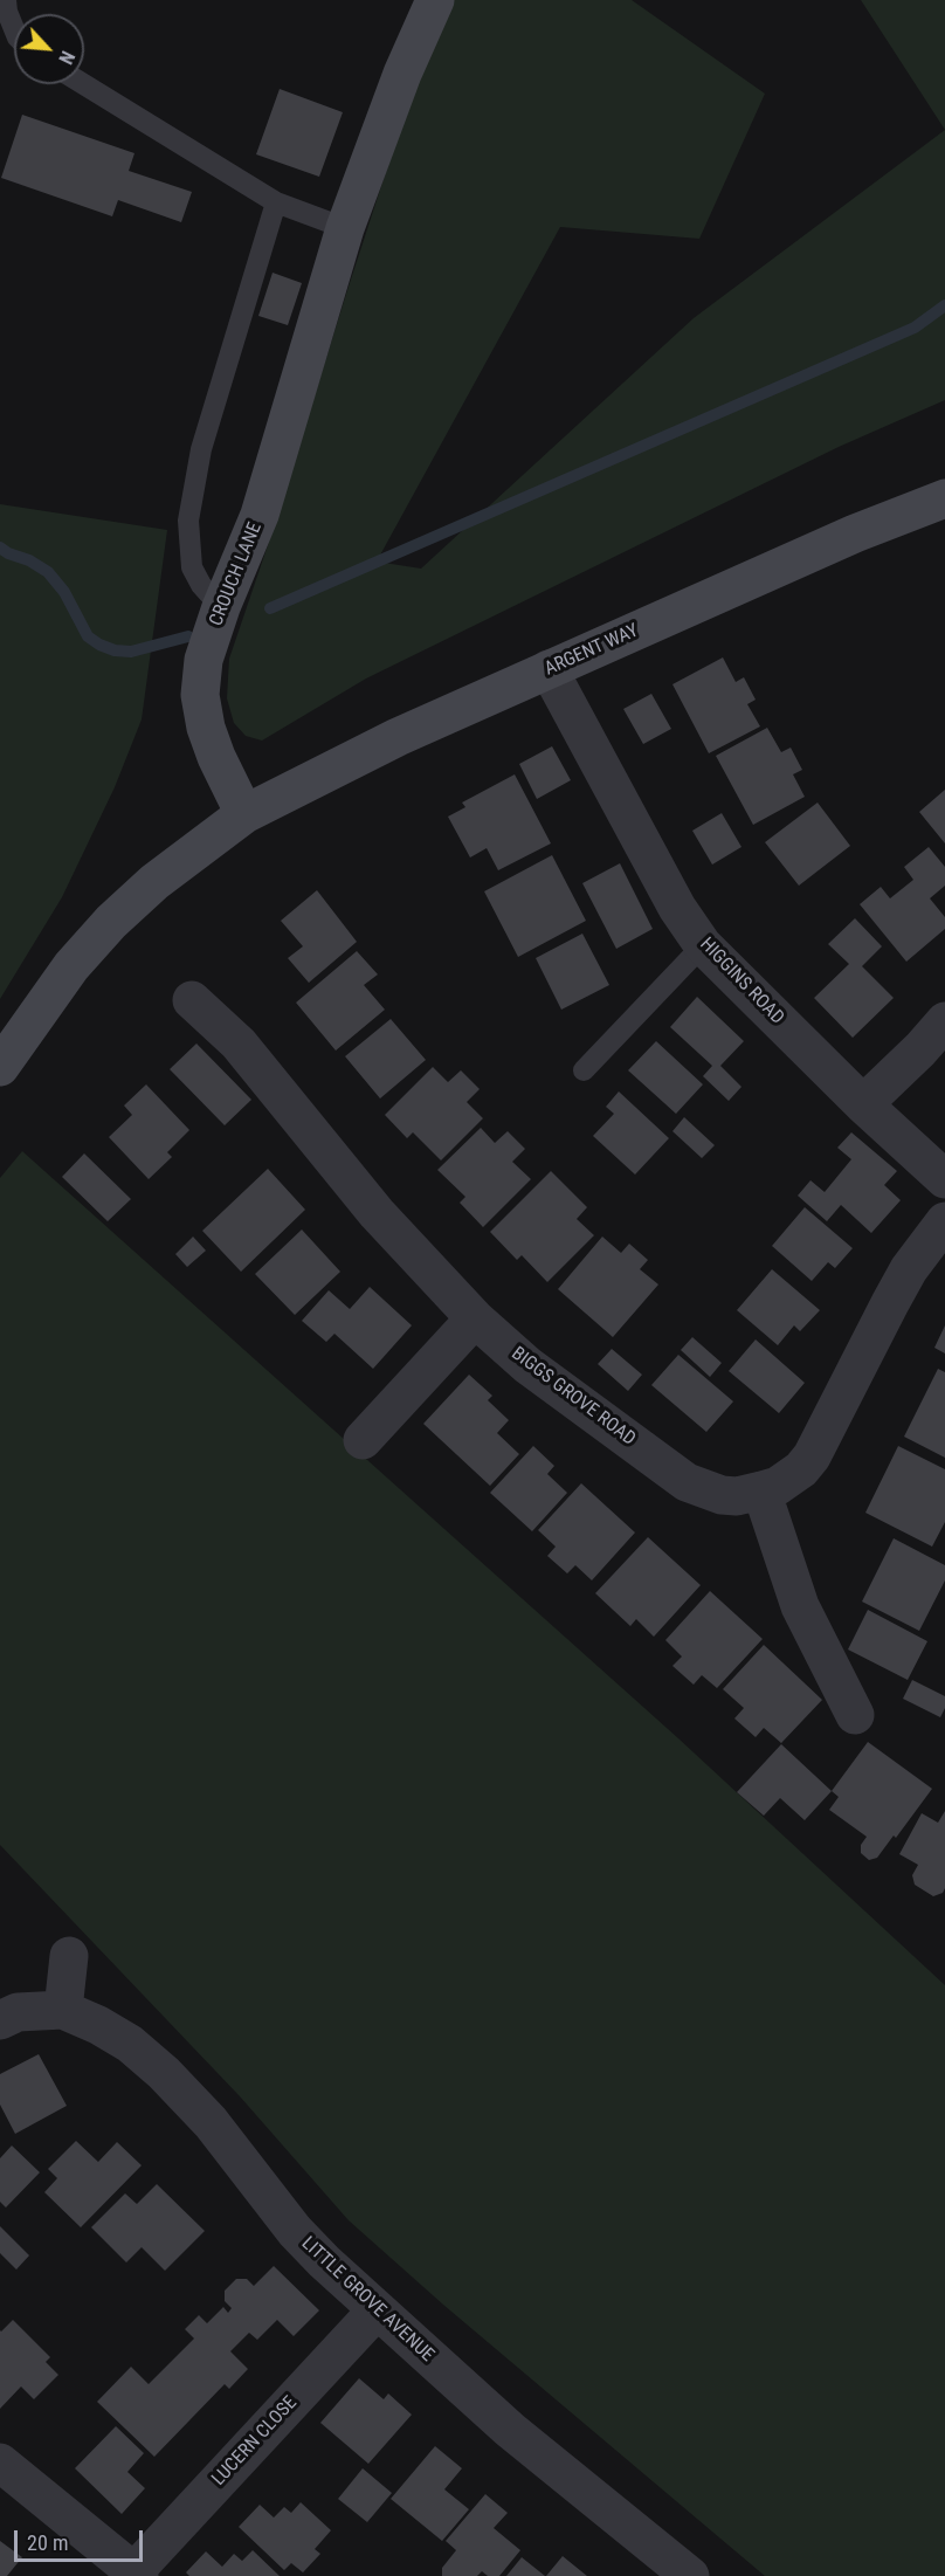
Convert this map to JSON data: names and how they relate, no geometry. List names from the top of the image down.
{
  "streets": {
    "street": [
      "CROUCH LANE",
      "ARGENT WAY",
      "HIGGINS ROAD",
      "BIGGS GROVE ROAD",
      "LITTLE GROVE AVENUE",
      "LUCERN CLOSE"
    ]
  },
  "crossings": [
    ["CROUCH LANE", "ARGENT WAY"],
    ["ARGENT WAY", "HIGGINS ROAD"],
    ["LITTLE GROVE AVENUE", "LUCERN CLOSE"]
  ],
  "scale_bar": "20 m",
  "north": "bottom right"
}
